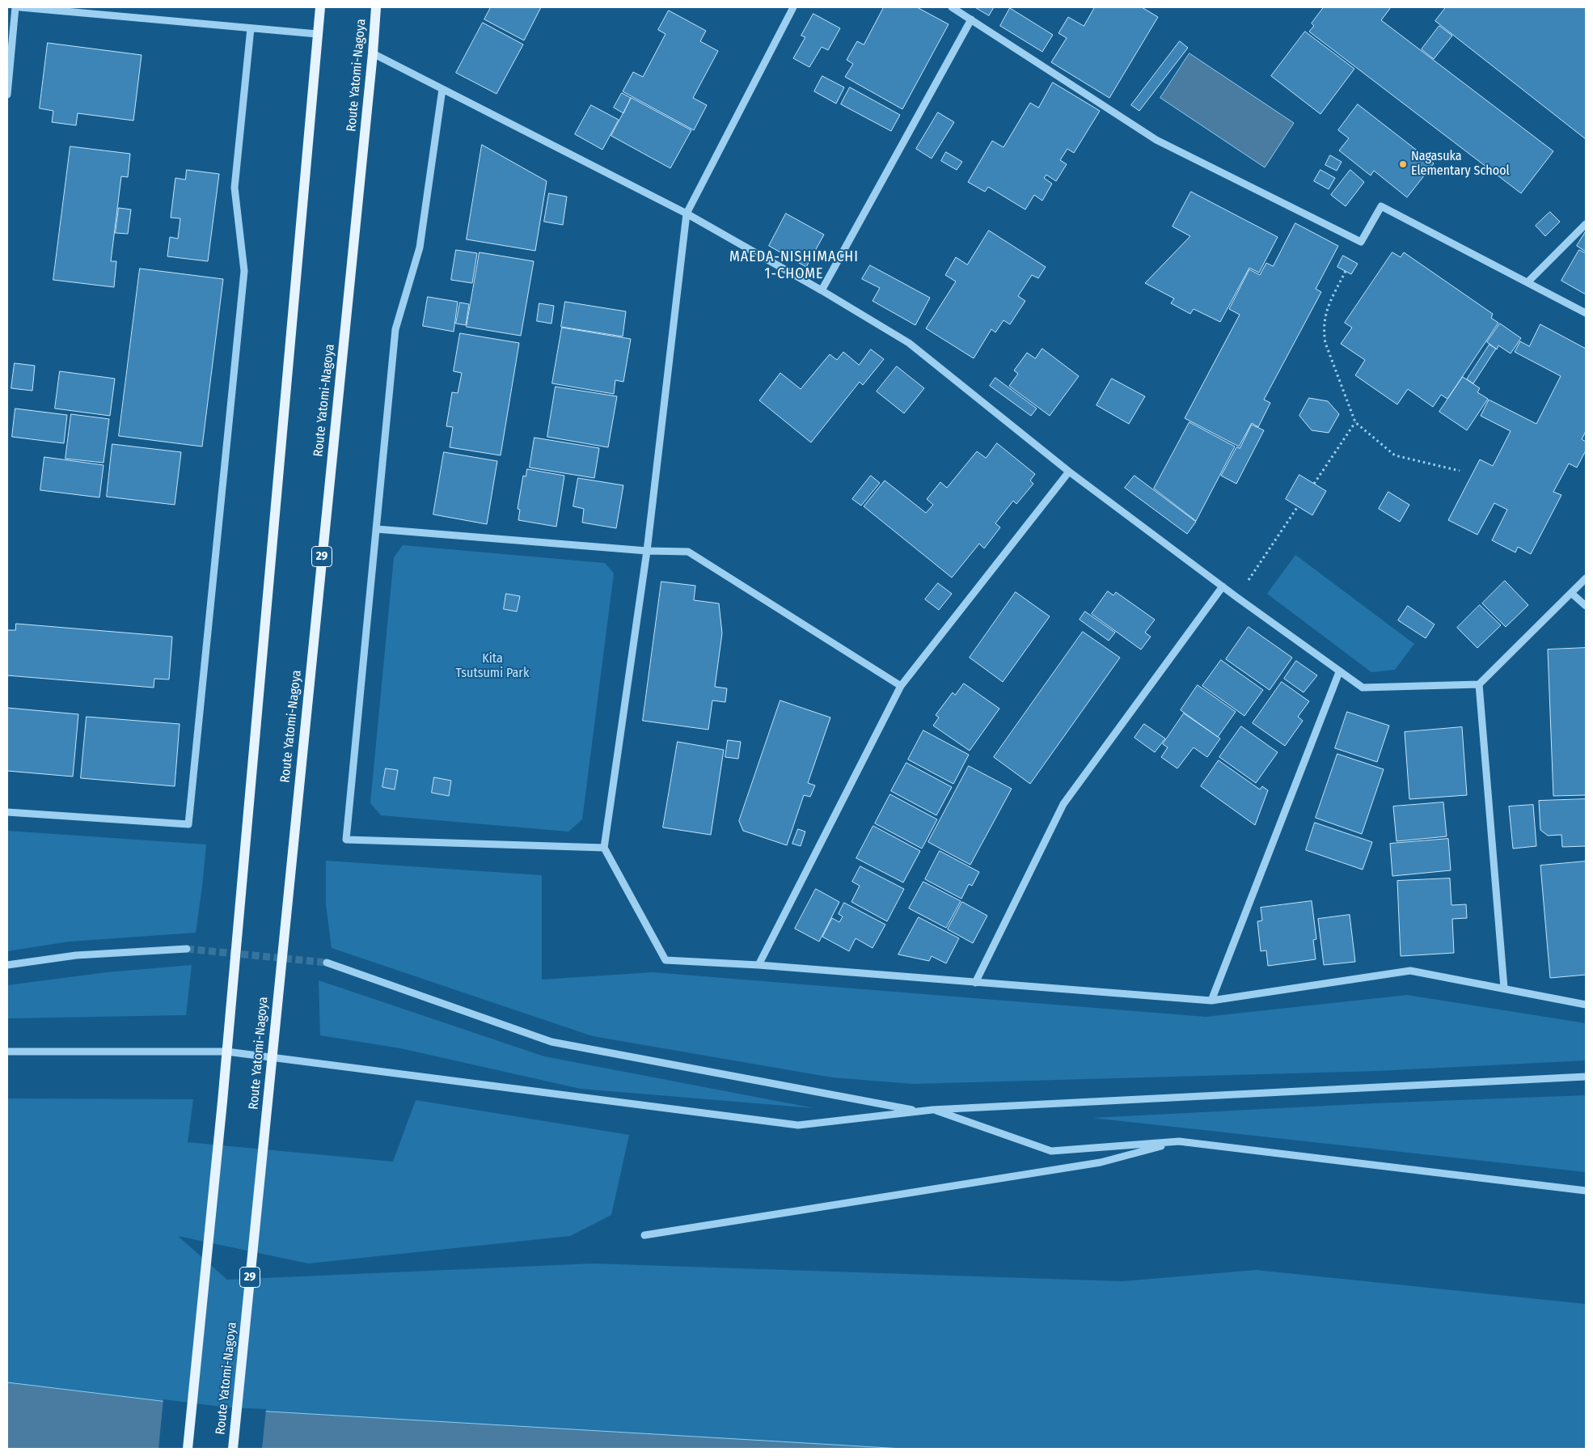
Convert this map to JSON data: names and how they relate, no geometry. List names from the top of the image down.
{
  "streets": {
    "main road": ["Route Yatomi-Nagoya", "29"]
  },
  "districts": ["MAEDA-NISHIMACHI 1-CHOME"],
  "parks": ["Kita Tsutsumi Park"],
  "places": ["Nagasuka Elementary School"]
}
